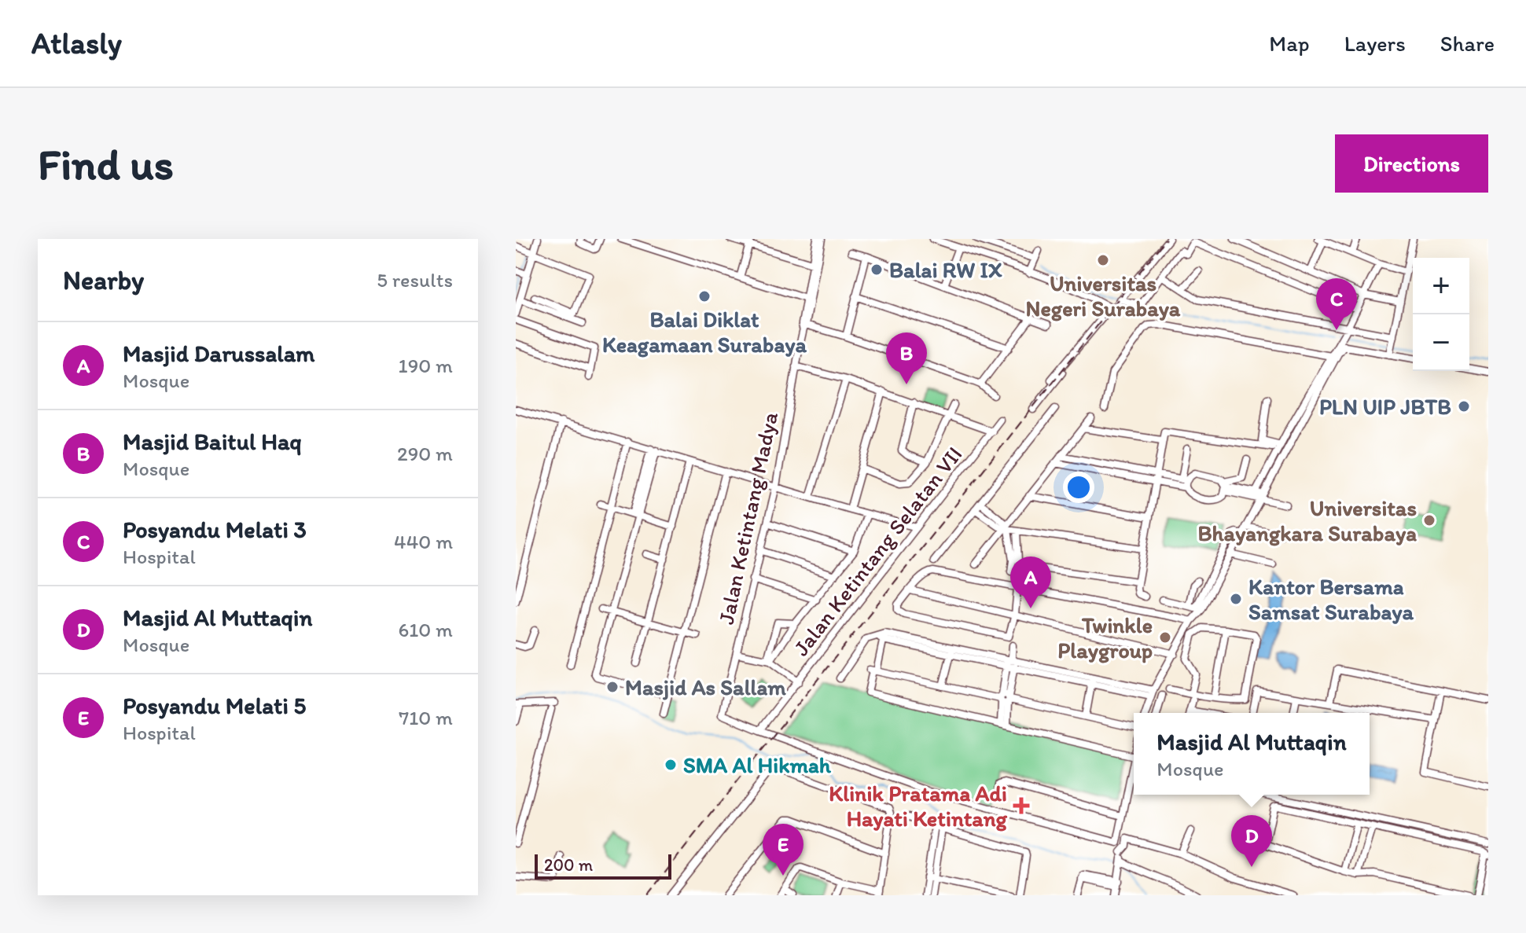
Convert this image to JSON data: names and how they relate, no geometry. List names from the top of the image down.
{
  "streets": {
    "street": ["Jalan Ketintang Madya", "Jalan Ketintang Selatan VII"]
  },
  "places": {
    "other": [
      "Universitas Negeri Surabaya",
      "Balai RW IX",
      "Balai Diklat Keagamaan Surabaya",
      "PLN UIP JBTB",
      "Universitas Bhayangkara Surabaya",
      "Kantor Bersama Samsat Surabaya",
      "Twinkle Playgroup",
      "Masjid As Sallam",
      "SMA Al Hikmah"
    ],
    "health": ["Klinik Pratama Adi Hayati Ketintang"]
  },
  "scale_bar": "200 m",
  "page": {
    "header": "Atlasly",
    "nav": ["Map", "Layers", "Share"],
    "buttons": "Directions",
    "title": "Find us",
    "heading": ["Nearby", "5 results"],
    "map_buttons": ["+", "−"],
    "pins": [
      "C",
      "B",
      "A",
      "D",
      "E"
    ],
    "list": [
      {
        "mark": "A",
        "name": "Masjid Darussalam",
        "note": "Mosque",
        "value": "190 m"
      },
      {
        "mark": "B",
        "name": "Masjid Baitul Haq",
        "note": "Mosque",
        "value": "290 m"
      },
      {
        "mark": "C",
        "name": "Posyandu Melati 3",
        "note": "Hospital",
        "value": "440 m"
      },
      {
        "mark": "D",
        "name": "Masjid Al Muttaqin",
        "note": "Mosque",
        "value": "610 m"
      },
      {
        "mark": "E",
        "name": "Posyandu Melati 5",
        "note": "Hospital",
        "value": "710 m"
      }
    ],
    "popup": ["Masjid Al Muttaqin", "Mosque"],
    "scale": "200 m"
  }
}
